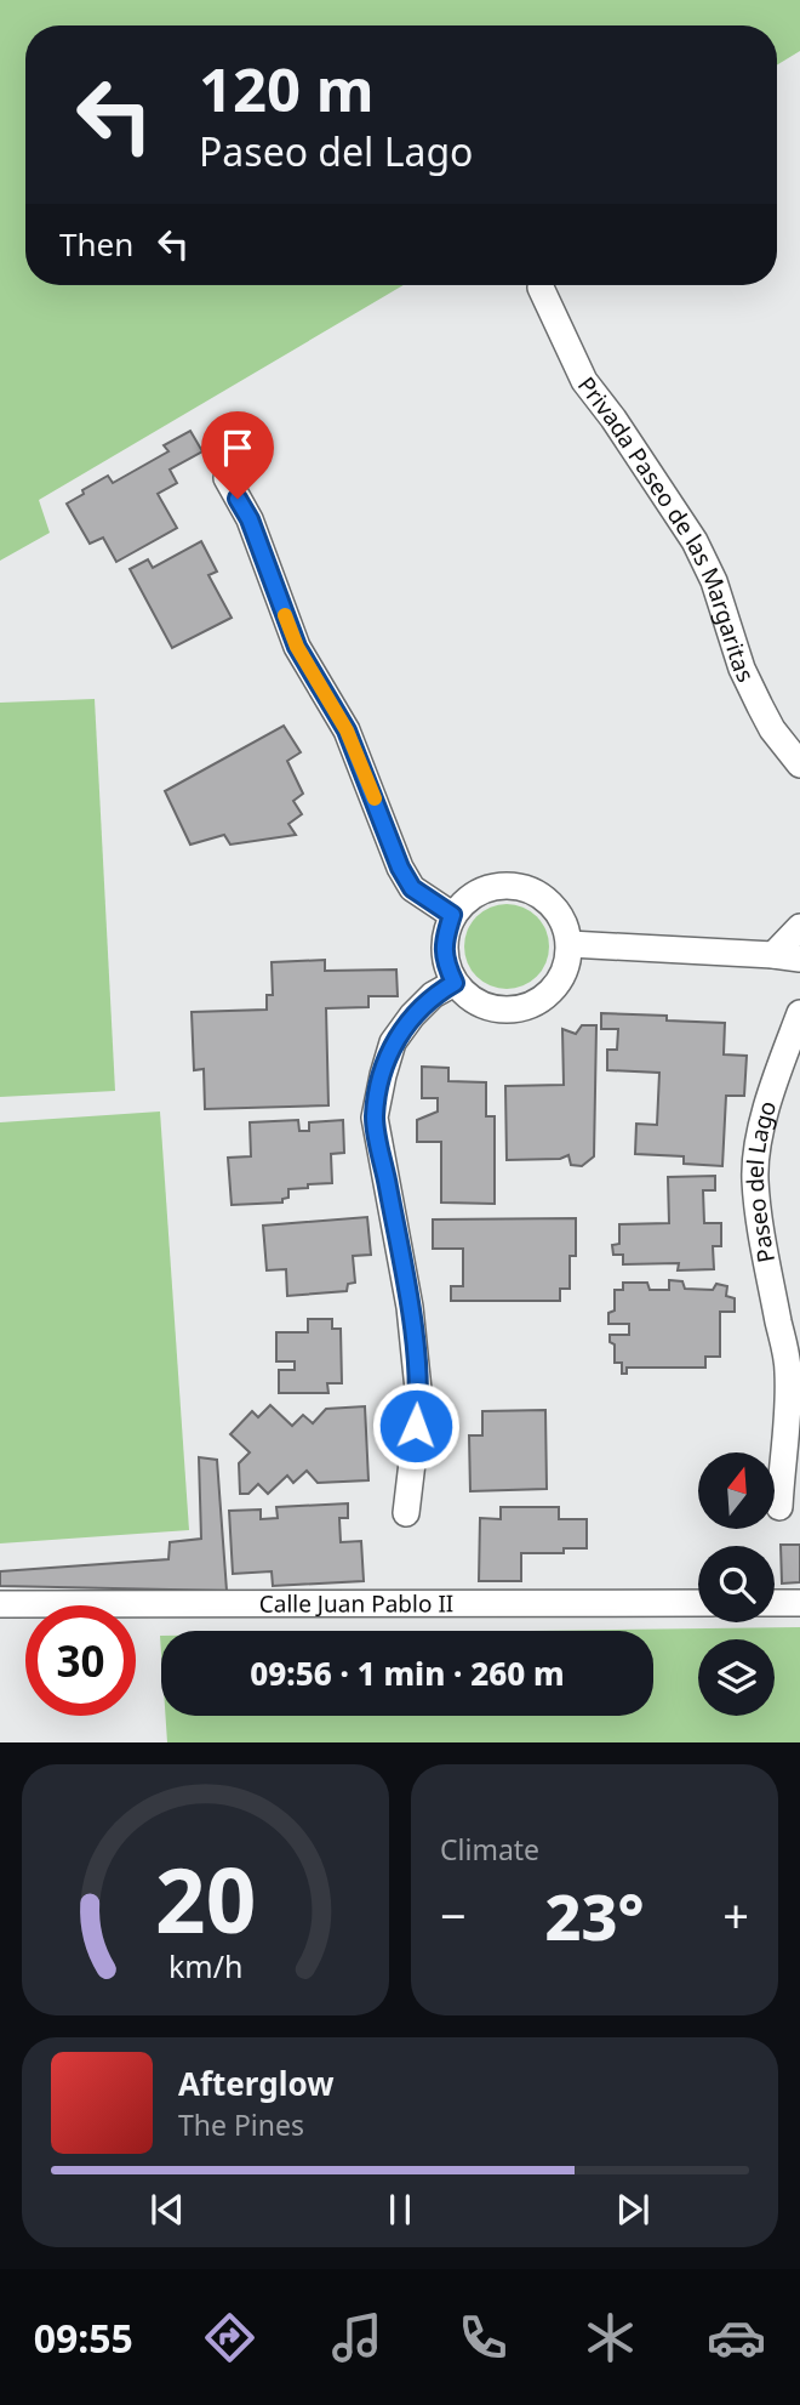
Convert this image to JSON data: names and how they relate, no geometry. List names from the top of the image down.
{
  "streets": {
    "street": ["Privada Paseo de las Margaritas", "Paseo del Lago", "Calle Juan Pablo II"]
  },
  "north": "top",
  "page": {
    "turn": ["120 m", "Paseo del Lago"],
    "then": "Then",
    "limit": "30",
    "trip": "09:56 · 1 min · 260 m",
    "tile": "Climate",
    "heat": ["−", "23°", "+"],
    "song": ["Afterglow", "The Pines"],
    "tabs": "09:55",
    "gauge": ["20", "km/h"]
  }
}
